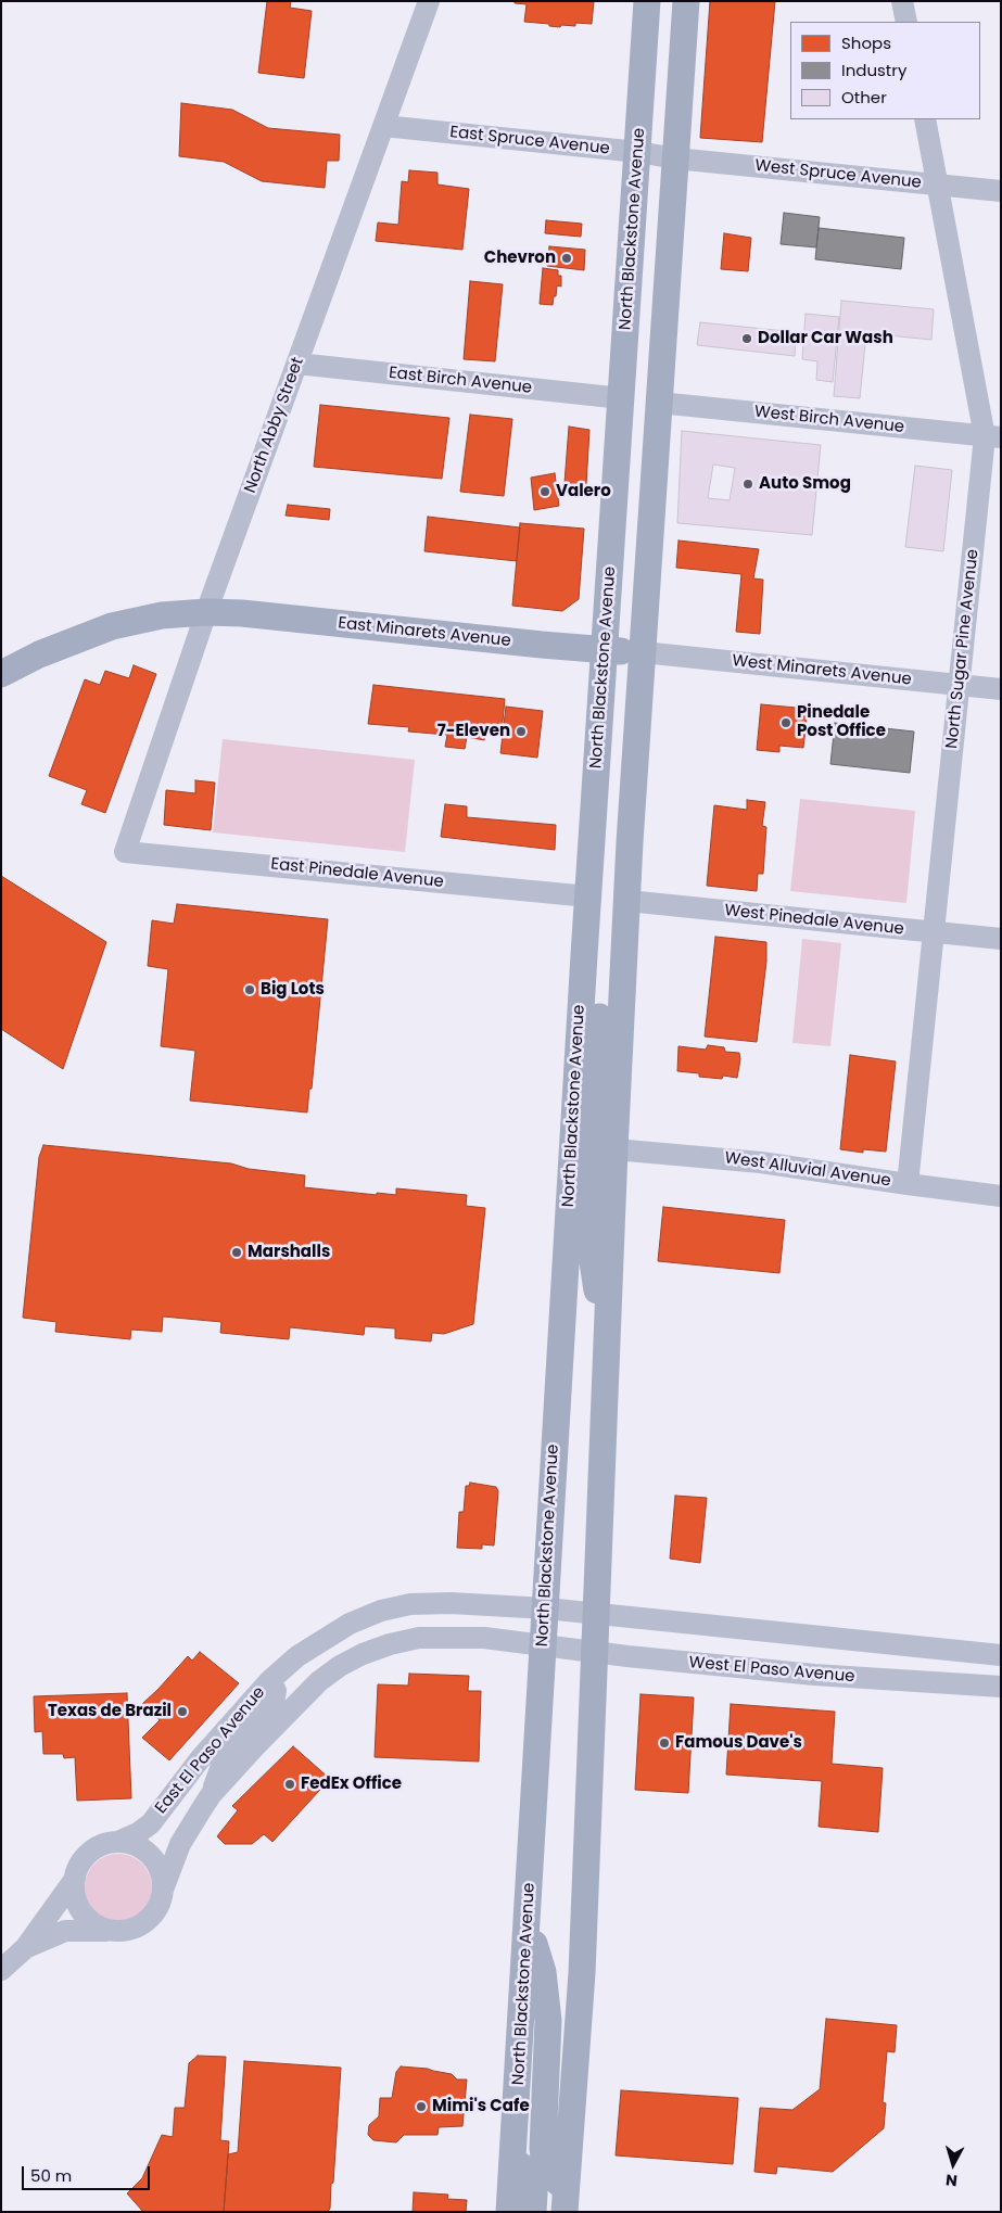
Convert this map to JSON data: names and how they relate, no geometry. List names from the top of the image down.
{
  "streets": {
    "main road": ["North Blackstone Avenue", "East Minarets Avenue"],
    "street": [
      "East Spruce Avenue",
      "West Spruce Avenue",
      "East Birch Avenue",
      "West Birch Avenue",
      "North Abby Street",
      "North Sugar Pine Avenue",
      "West Minarets Avenue",
      "East Pinedale Avenue",
      "West Pinedale Avenue",
      "West Alluvial Avenue",
      "West El Paso Avenue",
      "East El Paso Avenue"
    ]
  },
  "crossings": [
    ["East Spruce Avenue", "West Spruce Avenue"],
    ["East Spruce Avenue", "North Blackstone Avenue"],
    ["East Spruce Avenue", "North Abby Street"],
    ["West Spruce Avenue", "North Sugar Pine Avenue"],
    ["North Blackstone Avenue", "East Birch Avenue"],
    ["North Blackstone Avenue", "East Minarets Avenue"],
    ["North Blackstone Avenue", "East Pinedale Avenue"],
    ["North Blackstone Avenue", "West El Paso Avenue"],
    ["North Blackstone Avenue", "East El Paso Avenue"],
    ["East Birch Avenue", "North Abby Street"],
    ["West Birch Avenue", "North Sugar Pine Avenue"],
    ["North Abby Street", "East Minarets Avenue"],
    ["North Abby Street", "East Pinedale Avenue"],
    ["East Minarets Avenue", "West Minarets Avenue"],
    ["North Sugar Pine Avenue", "West Minarets Avenue"],
    ["North Sugar Pine Avenue", "West Pinedale Avenue"],
    ["North Sugar Pine Avenue", "West Alluvial Avenue"],
    ["West El Paso Avenue", "East El Paso Avenue"]
  ],
  "places": [
    "Chevron",
    "Dollar Car Wash",
    "Auto Smog",
    "Valero",
    "Pinedale Post Office",
    "7-Eleven",
    "Big Lots",
    "Marshalls",
    "Texas de Brazil",
    "Famous Dave's",
    "FedEx Office",
    "Mimi's Cafe"
  ],
  "legend": ["Shops", "Industry", "Other"],
  "scale_bar": "50 m",
  "north": "bottom"
}
